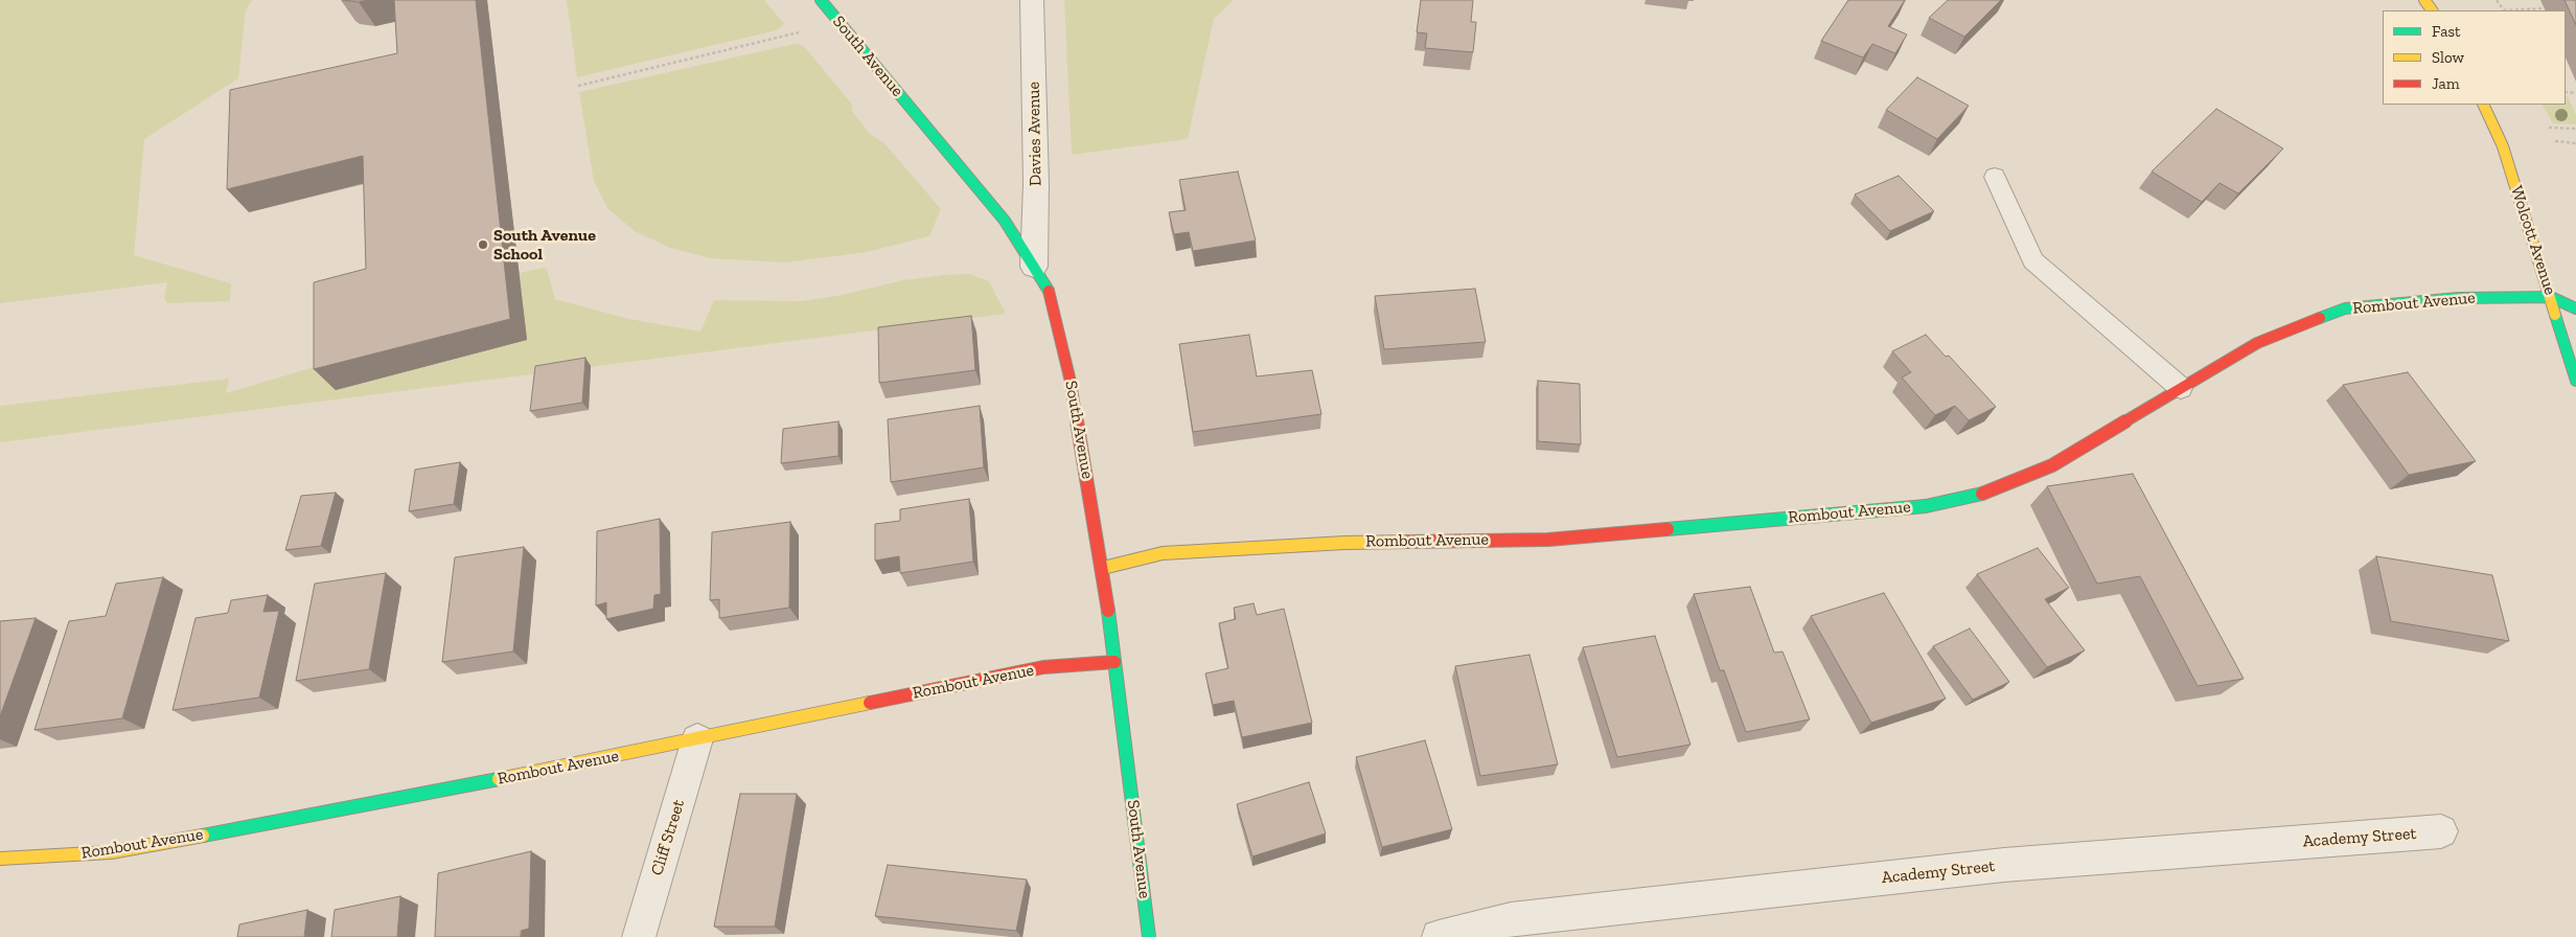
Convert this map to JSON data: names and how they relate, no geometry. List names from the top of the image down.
{
  "streets": {
    "street": [
      "South Avenue",
      "Davies Avenue",
      "Wolcott Avenue",
      "Rombout Avenue",
      "Cliff Street",
      "Academy Street"
    ]
  },
  "crossings": [
    ["South Avenue", "Davies Avenue"],
    ["South Avenue", "Rombout Avenue"],
    ["Wolcott Avenue", "Rombout Avenue"],
    ["Rombout Avenue", "Cliff Street"]
  ],
  "places": ["South Avenue School"],
  "legend": ["Fast", "Slow", "Jam"]
}
